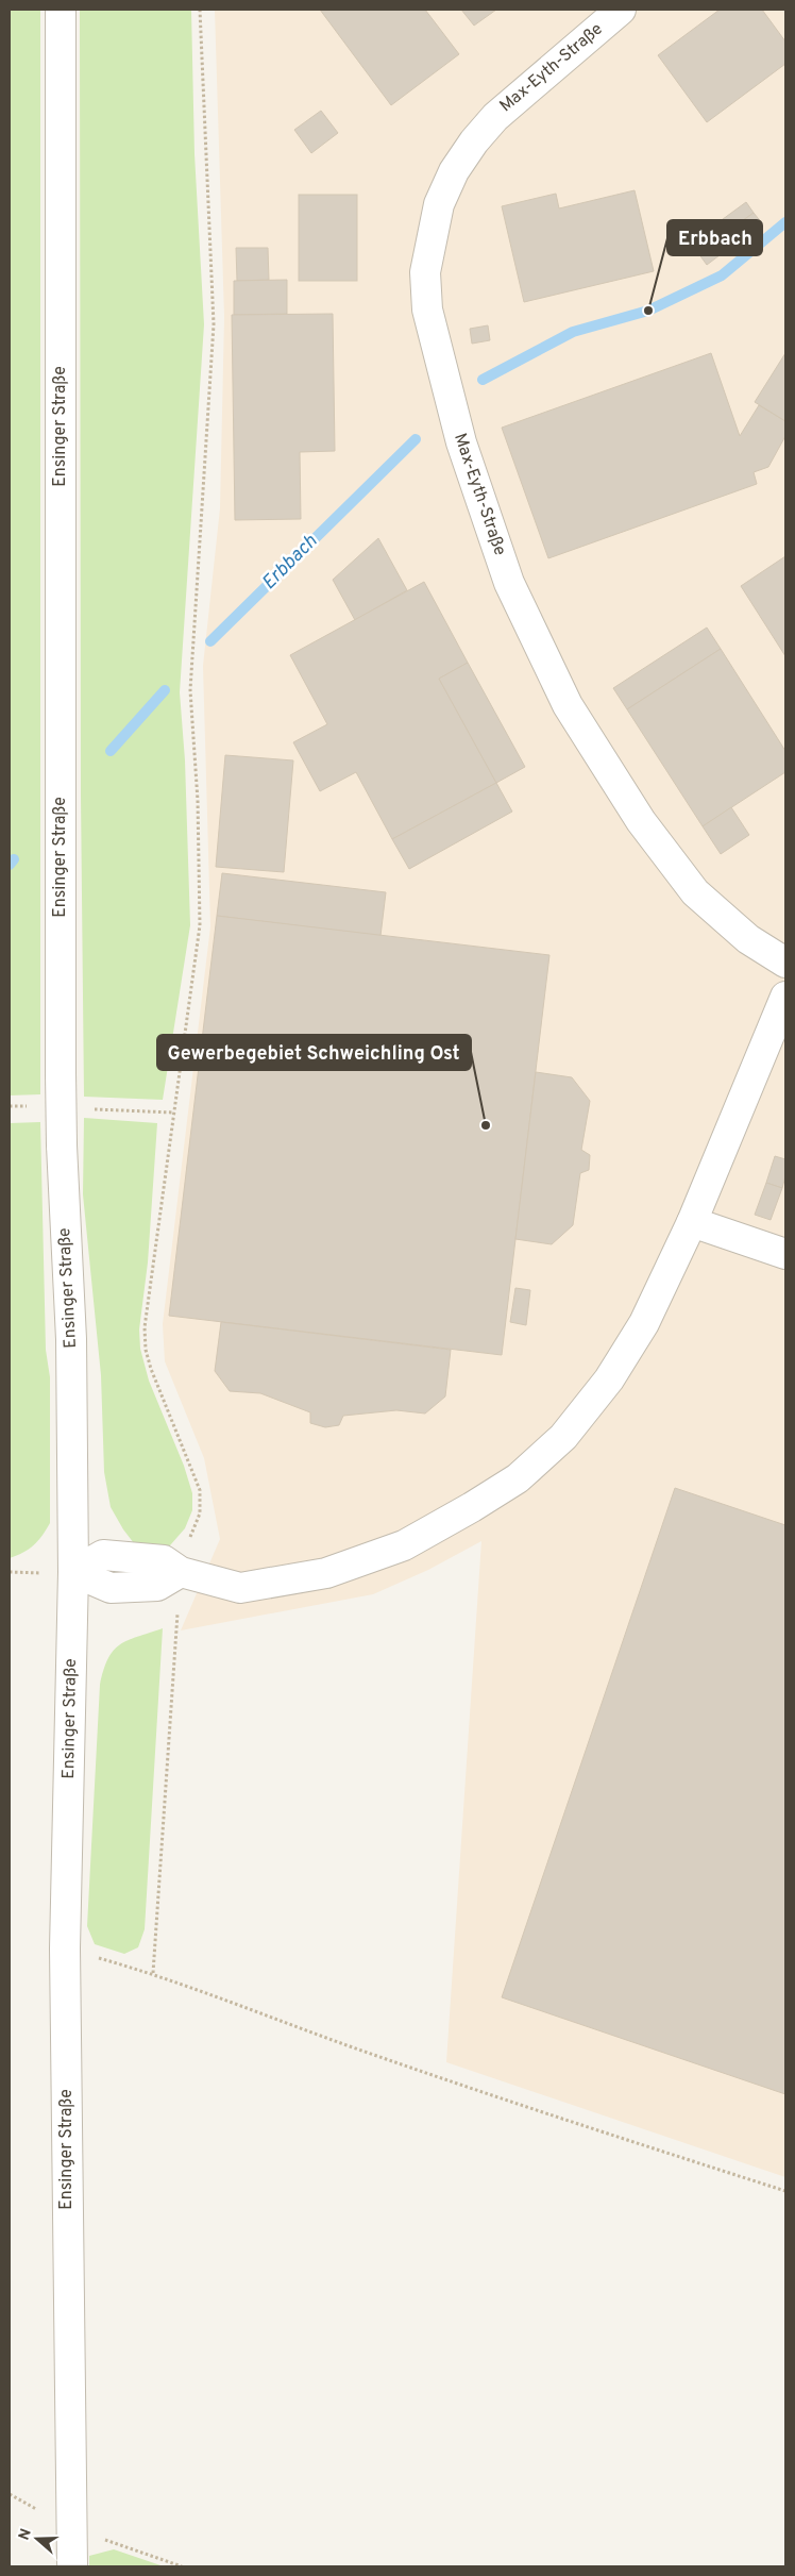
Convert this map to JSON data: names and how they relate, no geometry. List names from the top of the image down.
{
  "streets": {
    "street": ["Max-Eyth-Straße", "Ensinger Straße"]
  },
  "water": ["Erbbach"],
  "places": ["Erbbach", "Gewerbegebiet Schweichling Ost"],
  "north": "left"
}
